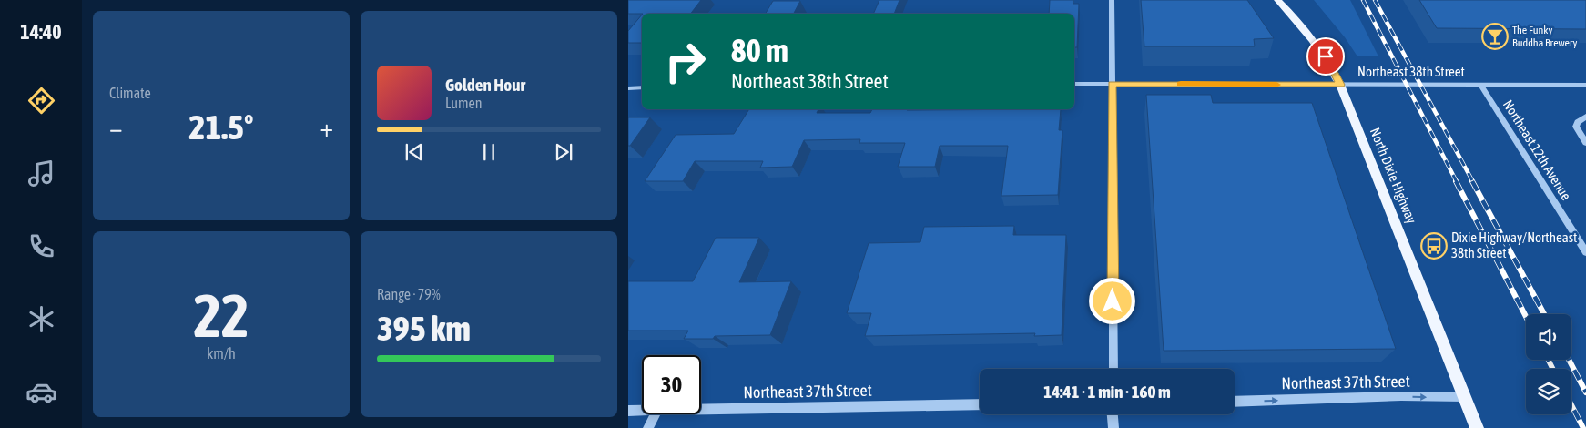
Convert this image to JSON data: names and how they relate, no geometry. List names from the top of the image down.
{
  "streets": {
    "main road": ["North Dixie Highway"],
    "street": ["Northeast 38th Street", "Northeast 12th Avenue", "Northeast 37th Street"]
  },
  "crossings": [
    ["Northeast 38th Street", "Northeast 12th Avenue"],
    ["Northeast 38th Street", "North Dixie Highway"],
    ["North Dixie Highway", "Northeast 37th Street"]
  ],
  "one_way": ["Northeast 37th Street"],
  "places": {
    "bar": ["The Funky Buddha Brewery"],
    "bus stop": ["Dixie Highway/Northeast 38th Street"]
  },
  "page": {
    "tabs": "14:40",
    "tile": [
      "Climate",
      ["22", "km/h"],
      ["Range · 79%", "395 km"]
    ],
    "turn": ["80 m", "Northeast 38th Street"],
    "song": ["Golden Hour", "Lumen"],
    "heat": ["−", "21.5°", "+"],
    "limit": "30",
    "trip": "14:41 · 1 min · 160 m"
  }
}
